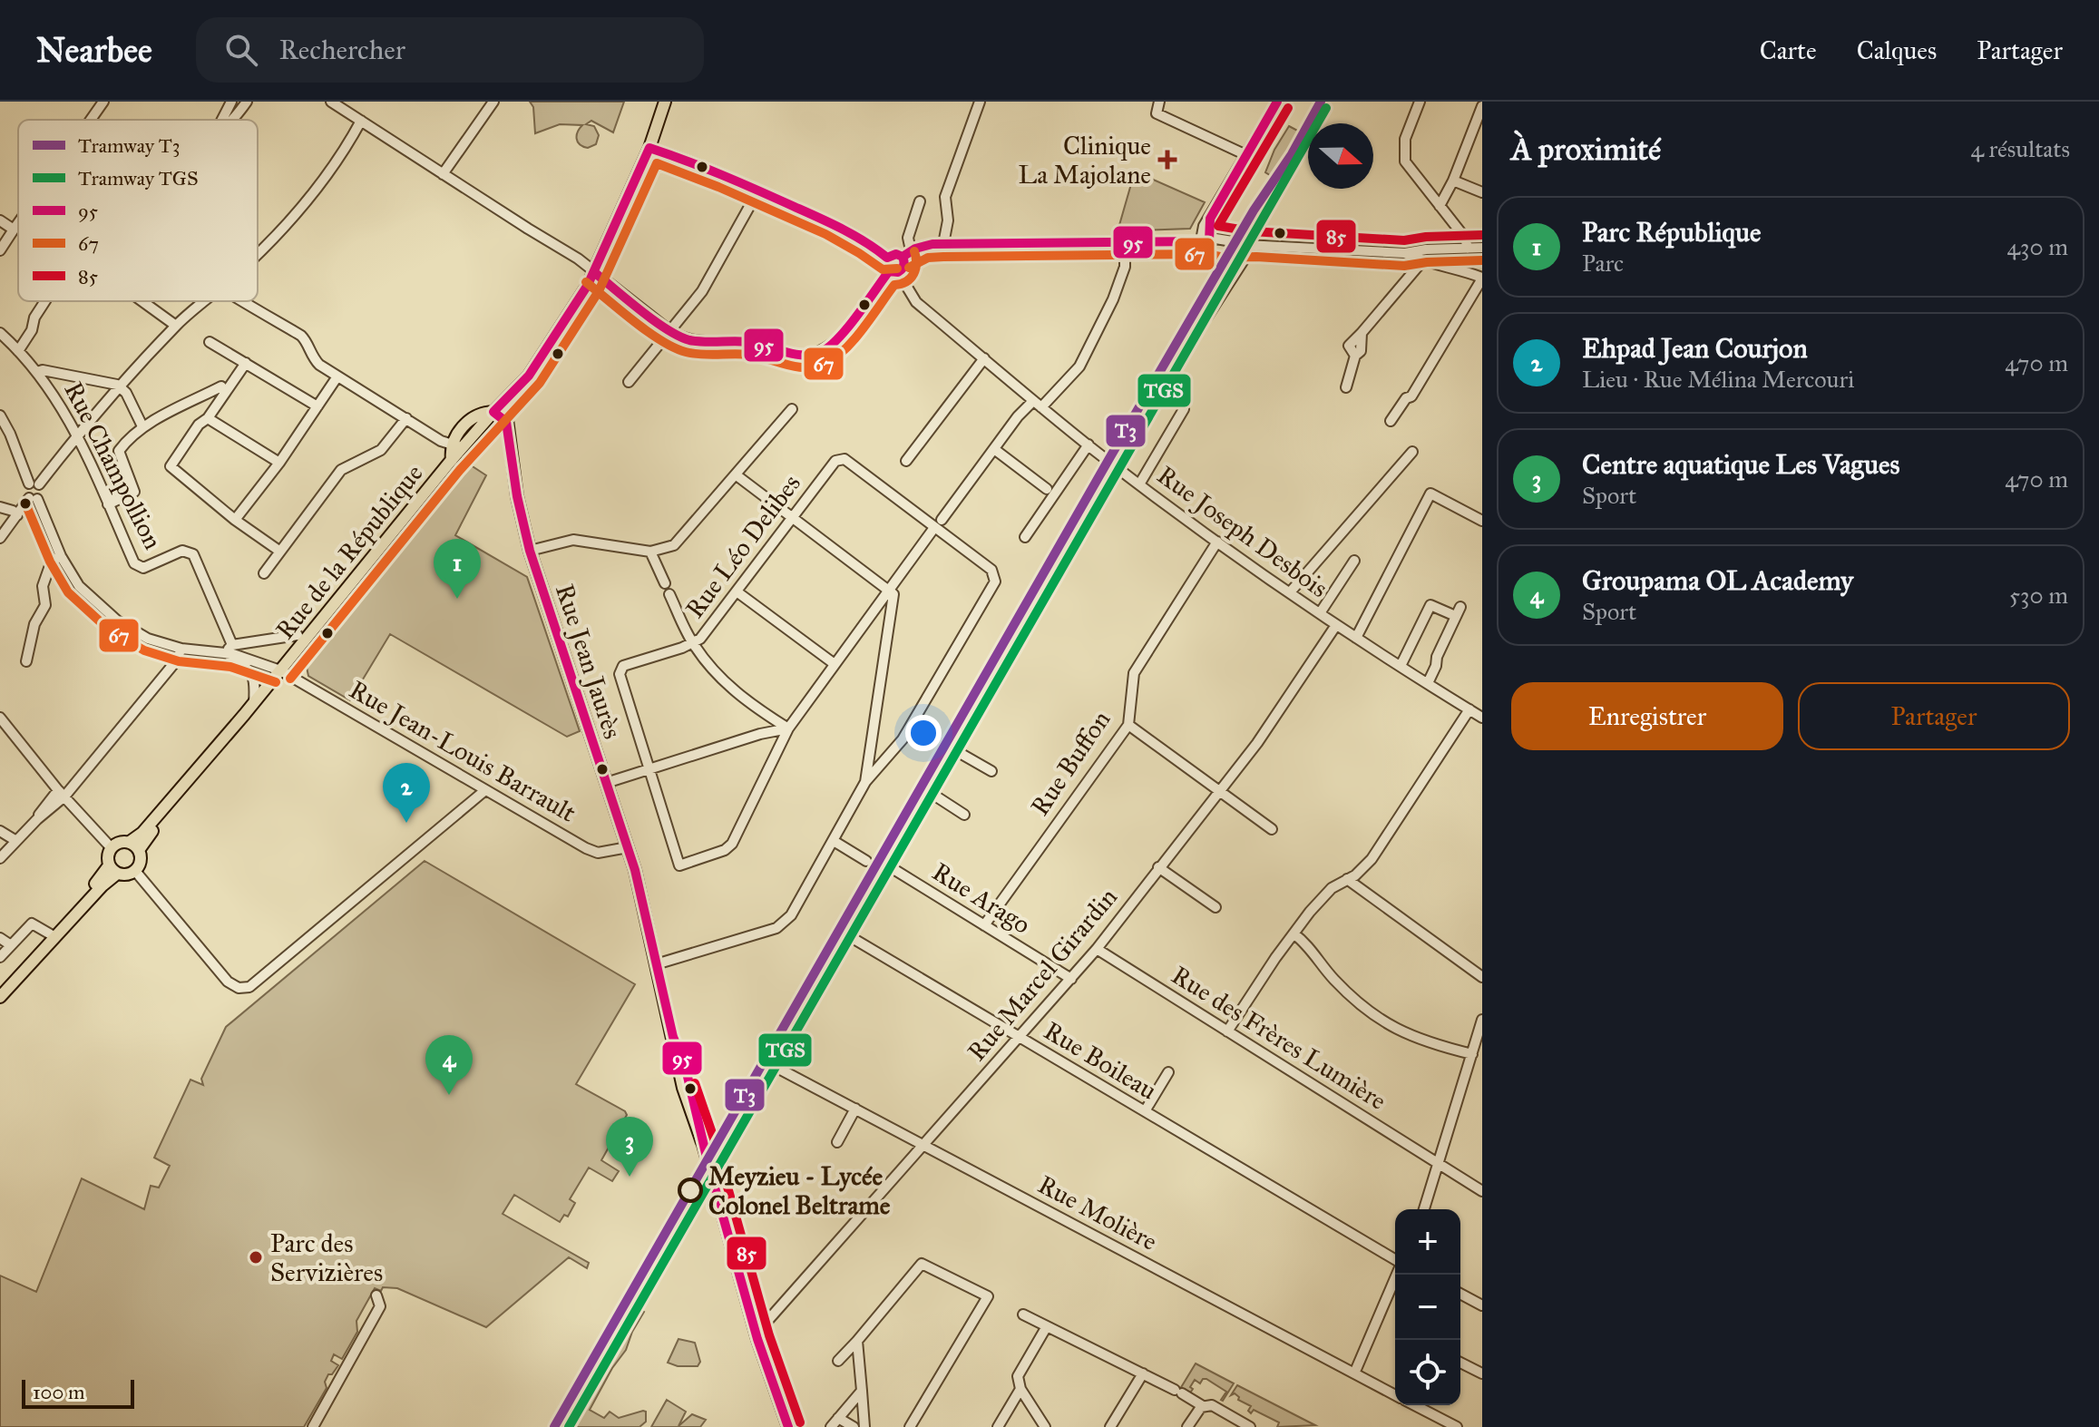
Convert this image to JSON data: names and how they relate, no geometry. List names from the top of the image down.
{
  "streets": {
    "main road": ["Rue de la République", "Rue Jean Jaurès"],
    "street": [
      "Rue Champollion",
      "Rue Joseph Desbois",
      "Rue Léo Delibes",
      "Rue Jean-Louis Barrault",
      "Rue Buffon",
      "Rue Arago",
      "Rue Marcel Girardin",
      "Rue des Frères Lumière",
      "Rue Boileau",
      "Rue Molière"
    ]
  },
  "crossings": [
    ["Rue Joseph Desbois", "Rue Buffon"],
    ["Rue Joseph Desbois", "Rue Marcel Girardin"],
    ["Rue de la République", "Rue Jean-Louis Barrault"],
    ["Rue Jean Jaurès", "Rue Jean-Louis Barrault"],
    ["Rue Jean Jaurès", "Rue Marcel Girardin"],
    ["Rue Buffon", "Rue Arago"],
    ["Rue Arago", "Rue Marcel Girardin"],
    ["Rue Arago", "Rue Boileau"],
    ["Rue Marcel Girardin", "Rue des Frères Lumière"],
    ["Rue Marcel Girardin", "Rue Boileau"],
    ["Rue Marcel Girardin", "Rue Molière"]
  ],
  "places": {
    "health": ["Clinique La Majolane"],
    "other": ["Meyzieu - Lycée Colonel Beltrame", "Parc des Servizières"]
  },
  "lines": [
    "tram line T3",
    "transit line 95",
    "tram line TGS",
    "transit line 85",
    "transit line 67"
  ],
  "legend": [
    "Tramway T3",
    "Tramway TGS",
    "95",
    "67",
    "85"
  ],
  "scale_bar": "100 m",
  "north": "right",
  "page": {
    "header": "Nearbee",
    "search": "Rechercher",
    "nav": ["Carte", "Calques", "Partager"],
    "heading": ["À proximité", "4 résultats"],
    "list": [
      {
        "mark": "1",
        "name": "Parc République",
        "note": "Parc",
        "value": "430 m"
      },
      {
        "mark": "2",
        "name": "Ehpad Jean Courjon",
        "note": "Lieu · Rue Mélina Mercouri",
        "value": "470 m"
      },
      {
        "mark": "3",
        "name": "Centre aquatique Les Vagues",
        "note": "Sport",
        "value": "470 m"
      },
      {
        "mark": "4",
        "name": "Groupama OL Academy",
        "note": "Sport",
        "value": "530 m"
      }
    ],
    "pins": [
      "1",
      "2",
      "4",
      "3"
    ],
    "buttons": ["Enregistrer", "Partager"],
    "map_buttons": ["+", "−"],
    "scale": "100 m"
  }
}
